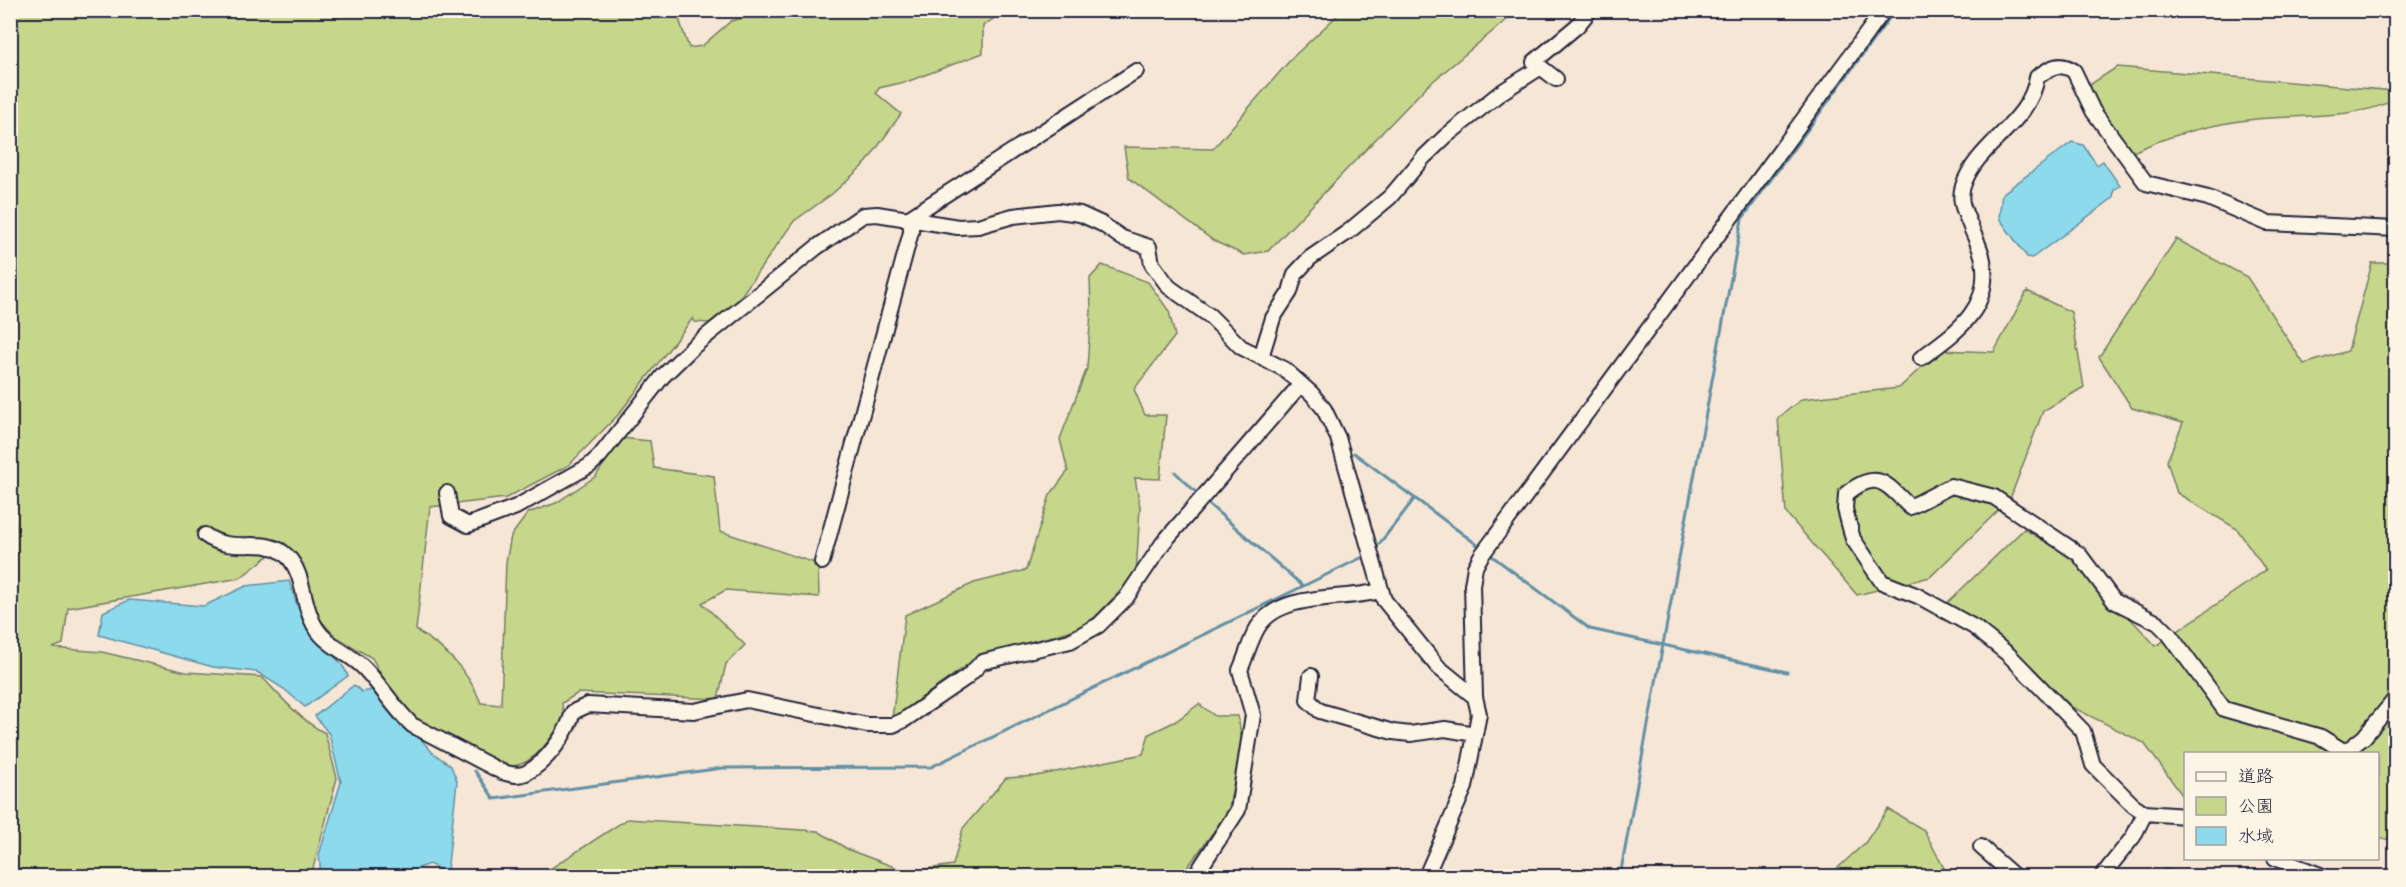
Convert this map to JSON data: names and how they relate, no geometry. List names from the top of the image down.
{
  "legend": ["道路", "公園", "水域"]
}
